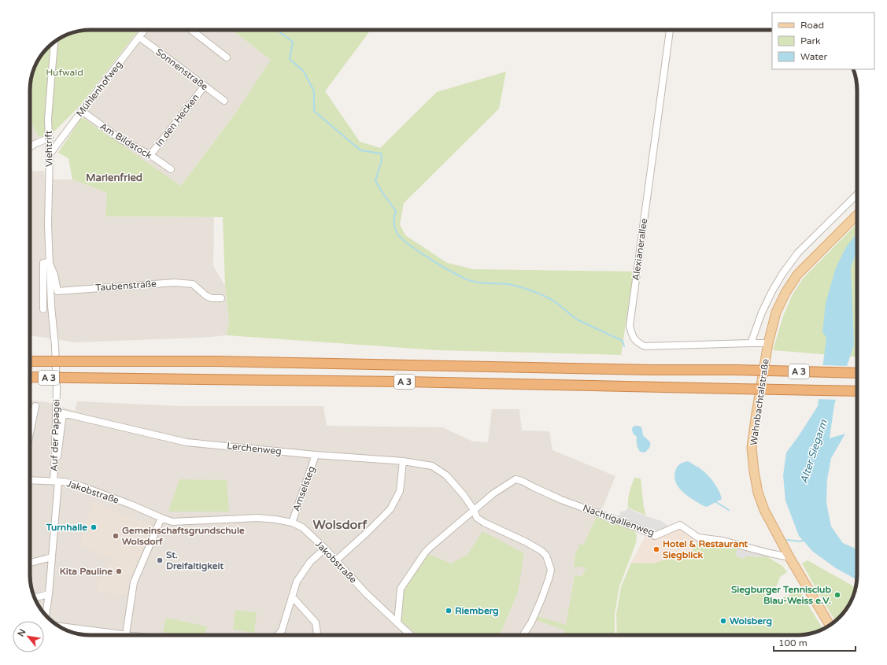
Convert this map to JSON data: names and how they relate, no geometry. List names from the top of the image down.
{
  "streets": {
    "highway": ["A 3"],
    "main road": ["Wahnbachtalstraße"],
    "street": [
      "Sonnenstraße",
      "Mühlenhofweg",
      "In den Hecken",
      "Am Bildstock",
      "Viehtrift",
      "Alexianerallee",
      "Taubenstraße",
      "Auf der Papagei",
      "Lerchenweg",
      "Amselsteg",
      "Jakobstraße",
      "Nachtigallenweg"
    ]
  },
  "crossings": [
    ["Sonnenstraße", "Mühlenhofweg"],
    ["Sonnenstraße", "In den Hecken"],
    ["Mühlenhofweg", "Am Bildstock"],
    ["Mühlenhofweg", "Viehtrift"],
    ["In den Hecken", "Am Bildstock"],
    ["Viehtrift", "Taubenstraße"],
    ["Viehtrift", "Auf der Papagei"],
    ["Alexianerallee", "Wahnbachtalstraße"],
    ["Wahnbachtalstraße", "Nachtigallenweg"],
    ["Auf der Papagei", "Lerchenweg"],
    ["Auf der Papagei", "Jakobstraße"],
    ["Lerchenweg", "Amselsteg"],
    ["Lerchenweg", "Nachtigallenweg"],
    ["Amselsteg", "Jakobstraße"]
  ],
  "districts": ["Marienfried", "Wolsdorf"],
  "water": ["Alter Siegarm"],
  "parks": ["Hufwald"],
  "places": [
    "Turnhalle",
    "Gemeinschaftsgrundschule Wolsdorf",
    "Hotel & Restaurant Siegblick",
    "St. Dreifaltigkeit",
    "Kita Pauline",
    "Siegburger Tennisclub Blau-Weiss e.V.",
    "Riemberg",
    "Wolsberg"
  ],
  "legend": ["Road", "Park", "Water"],
  "scale_bar": "100 m",
  "north": "top left"
}
